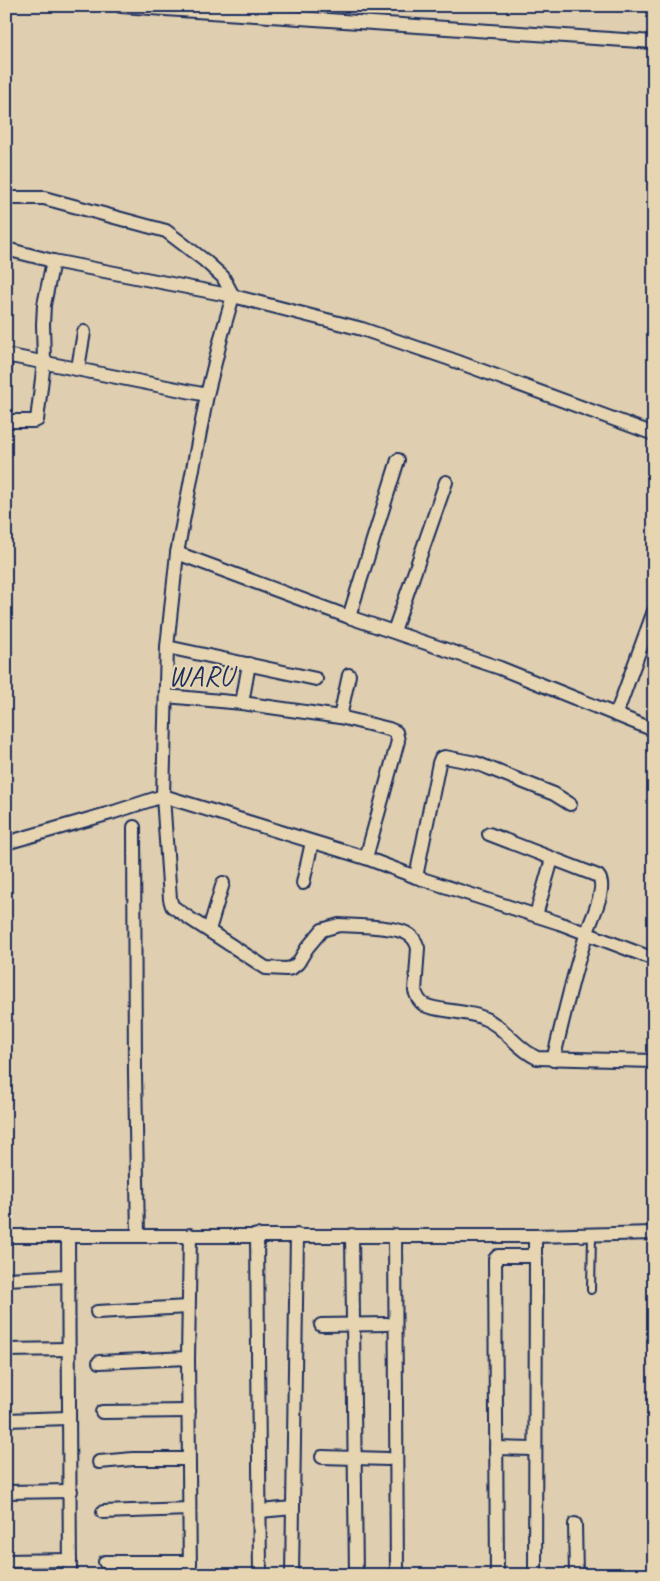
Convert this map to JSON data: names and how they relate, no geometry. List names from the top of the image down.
{
  "districts": ["WARU"]
}
